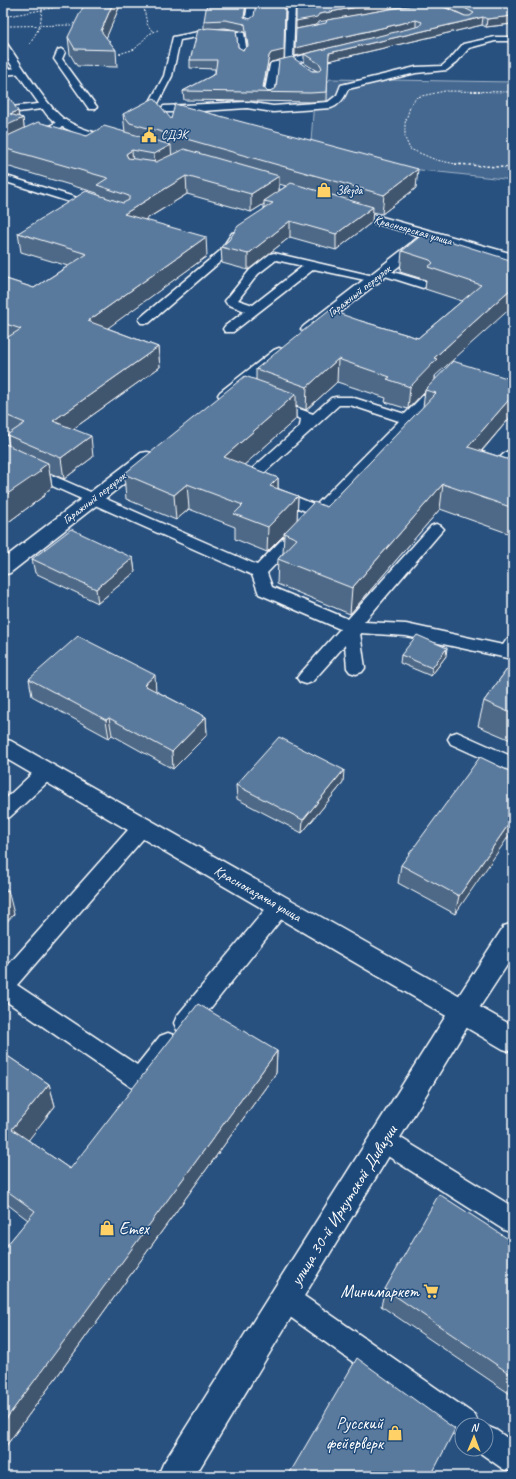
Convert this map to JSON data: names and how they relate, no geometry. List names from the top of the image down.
{
  "streets": {
    "street": [
      "Красноярская улица",
      "Гаражный переулок",
      "Красноказачья улица",
      "улица 30-й Иркутской Дивизии"
    ]
  },
  "crossings": [
    ["Красноярская улица", "Гаражный переулок"],
    ["Красноказачья улица", "улица 30-й Иркутской Дивизии"]
  ],
  "places": {
    "public building": ["СДЭК"],
    "shop": ["Звезда", "Emex", "Русский фейерверк"],
    "supermarket": ["Минимаркет"]
  },
  "north": "top"
}
